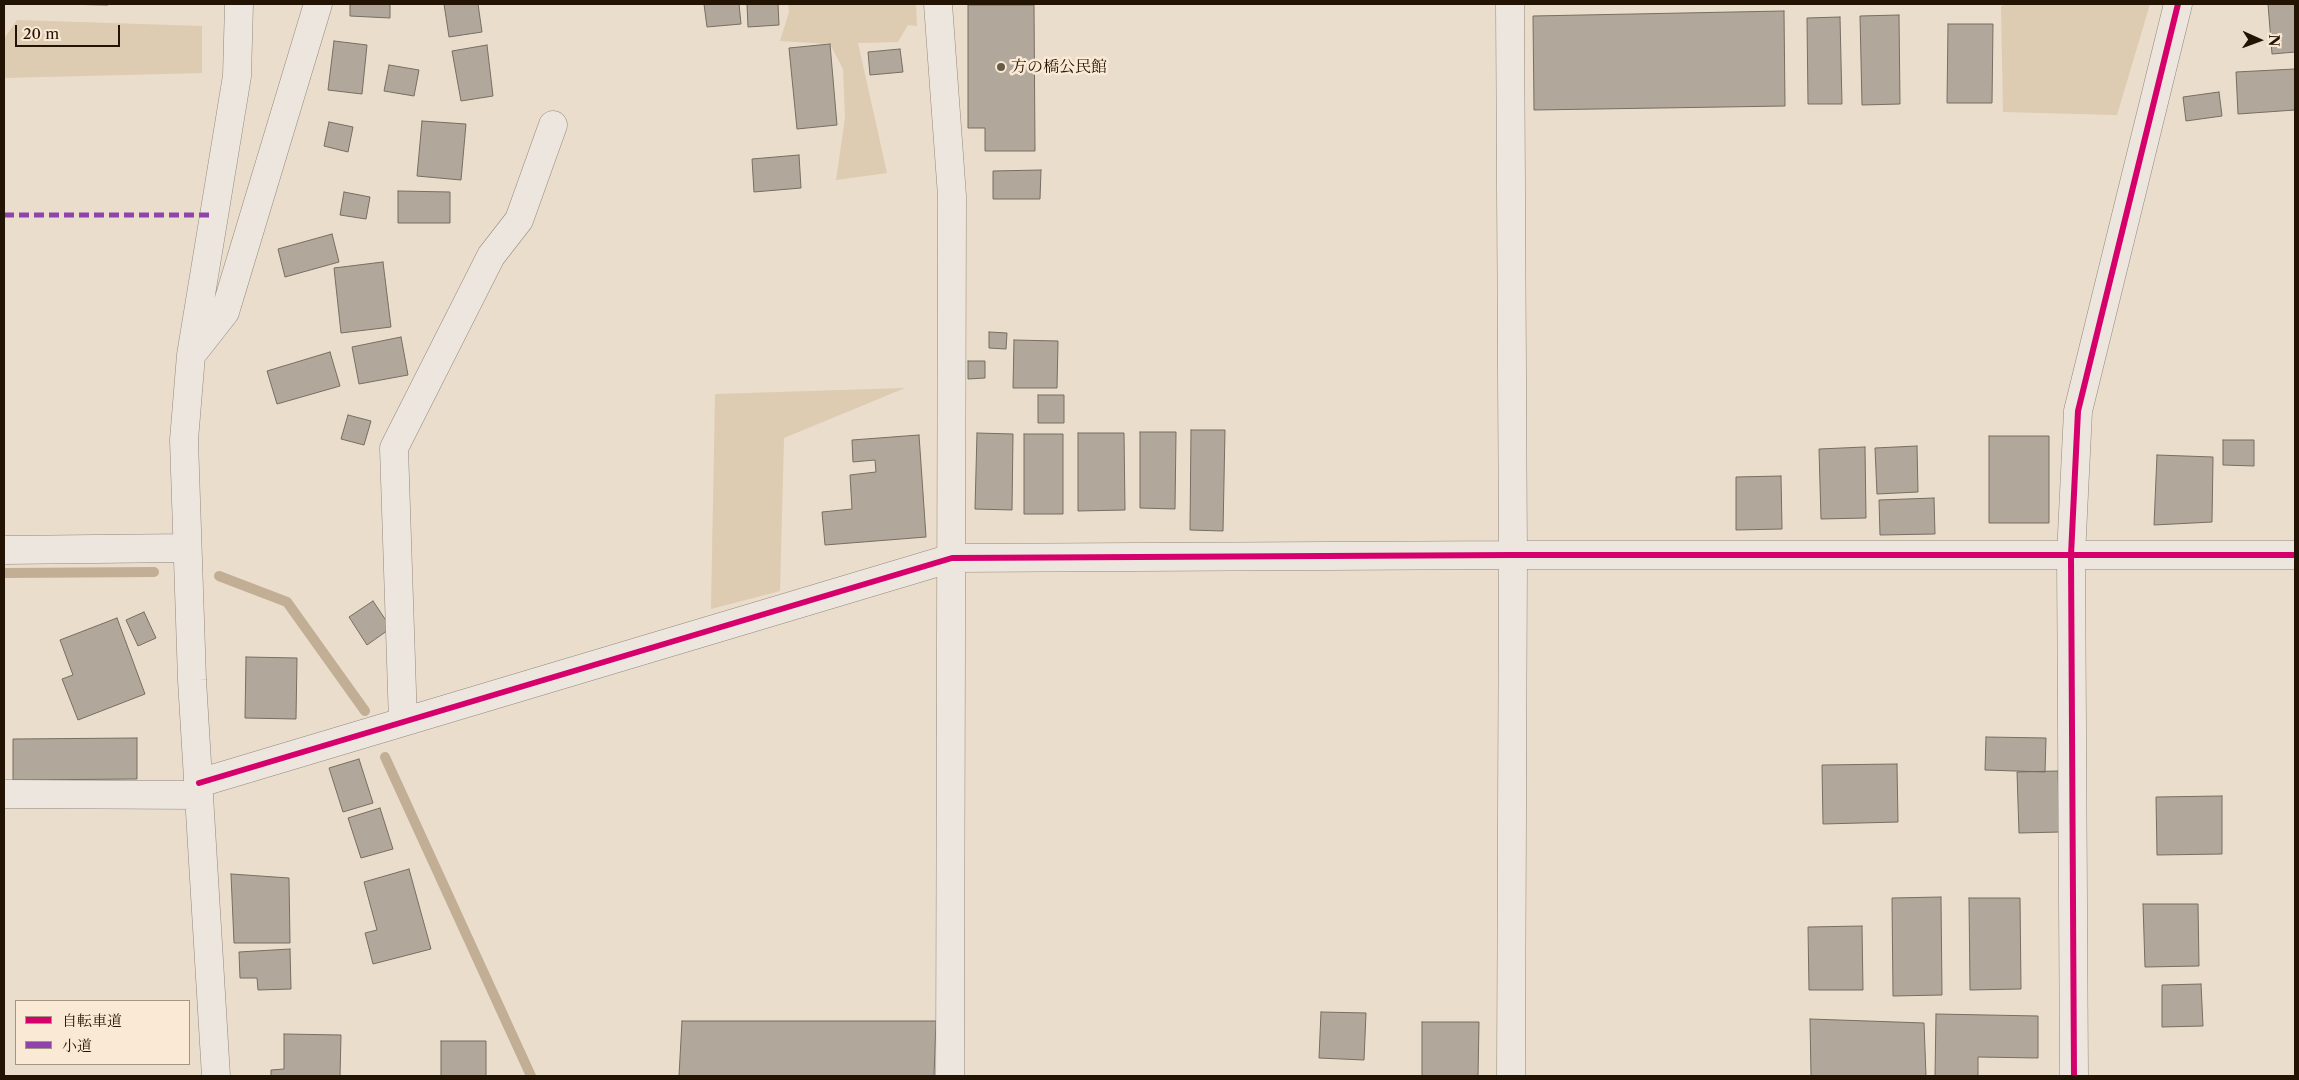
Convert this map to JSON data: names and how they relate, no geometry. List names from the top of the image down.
{
  "places": ["方の橋公民館"],
  "legend": ["自転車道", "小道"],
  "scale_bar": "20 m",
  "north": "right"
}
